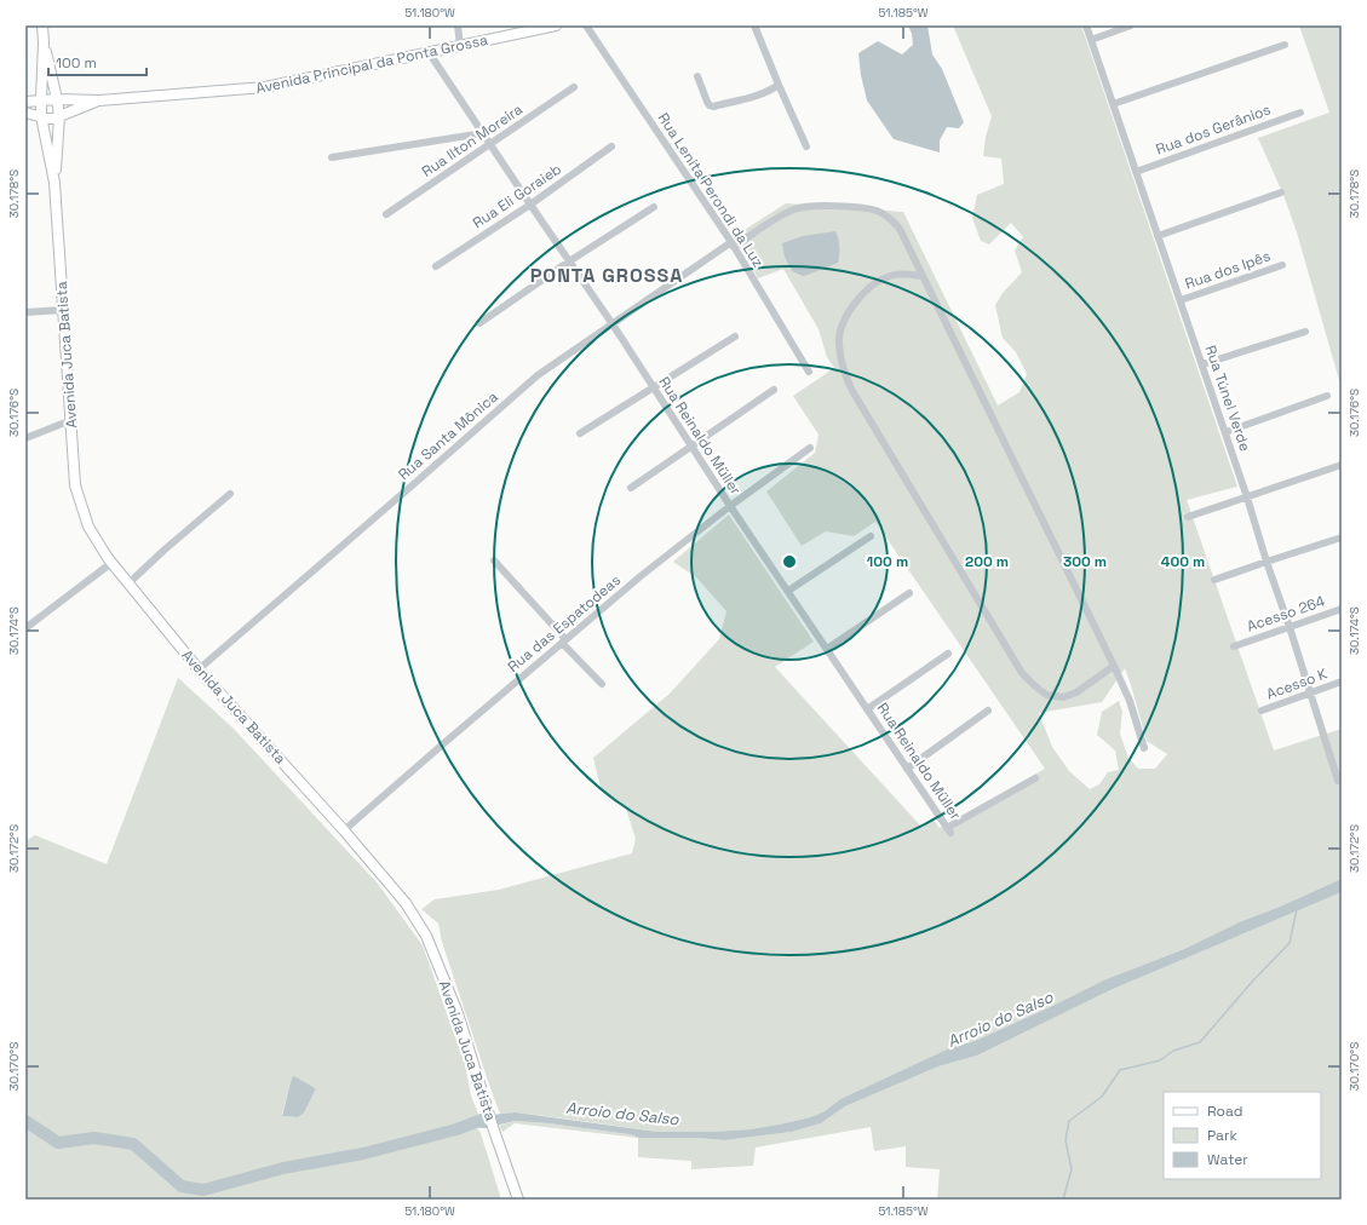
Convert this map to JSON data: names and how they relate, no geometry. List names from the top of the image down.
{
  "streets": {
    "main road": ["Avenida Principal da Ponta Grossa", "Avenida Juca Batista"],
    "street": [
      "Rua dos Gerânios",
      "Rua Ilton Moreira",
      "Rua Lenita Perondi da Luz",
      "Rua Eli Goraieb",
      "Rua dos Ipês",
      "Rua Túnel Verde",
      "Rua Santa Mônica",
      "Rua Reinaldo Müller",
      "Acesso 264",
      "Rua das Espatodeas",
      "Acesso K"
    ]
  },
  "crossings": [
    ["Avenida Principal da Ponta Grossa", "Avenida Juca Batista"],
    ["Avenida Principal da Ponta Grossa", "Rua Reinaldo Müller"],
    ["Rua dos Gerânios", "Rua Túnel Verde"],
    ["Rua Ilton Moreira", "Rua Reinaldo Müller"],
    ["Rua Lenita Perondi da Luz", "Rua Santa Mônica"],
    ["Rua Eli Goraieb", "Rua Reinaldo Müller"],
    ["Rua dos Ipês", "Rua Túnel Verde"],
    ["Avenida Juca Batista", "Rua Santa Mônica"],
    ["Avenida Juca Batista", "Rua das Espatodeas"],
    ["Rua Túnel Verde", "Acesso 264"],
    ["Rua Túnel Verde", "Acesso K"],
    ["Rua Santa Mônica", "Rua Reinaldo Müller"],
    ["Rua Reinaldo Müller", "Rua das Espatodeas"]
  ],
  "districts": ["PONTA GROSSA"],
  "water": ["Arroio do Salso"],
  "legend": ["Road", "Park", "Water"],
  "scale_bar": "100 m",
  "coordinates": [
    "51.180°W",
    "51.185°W",
    "30.178°S",
    "30.176°S",
    "30.174°S",
    "30.172°S",
    "30.170°S"
  ],
  "rings": [
    "100 m",
    "200 m",
    "300 m",
    "400 m"
  ]
}
